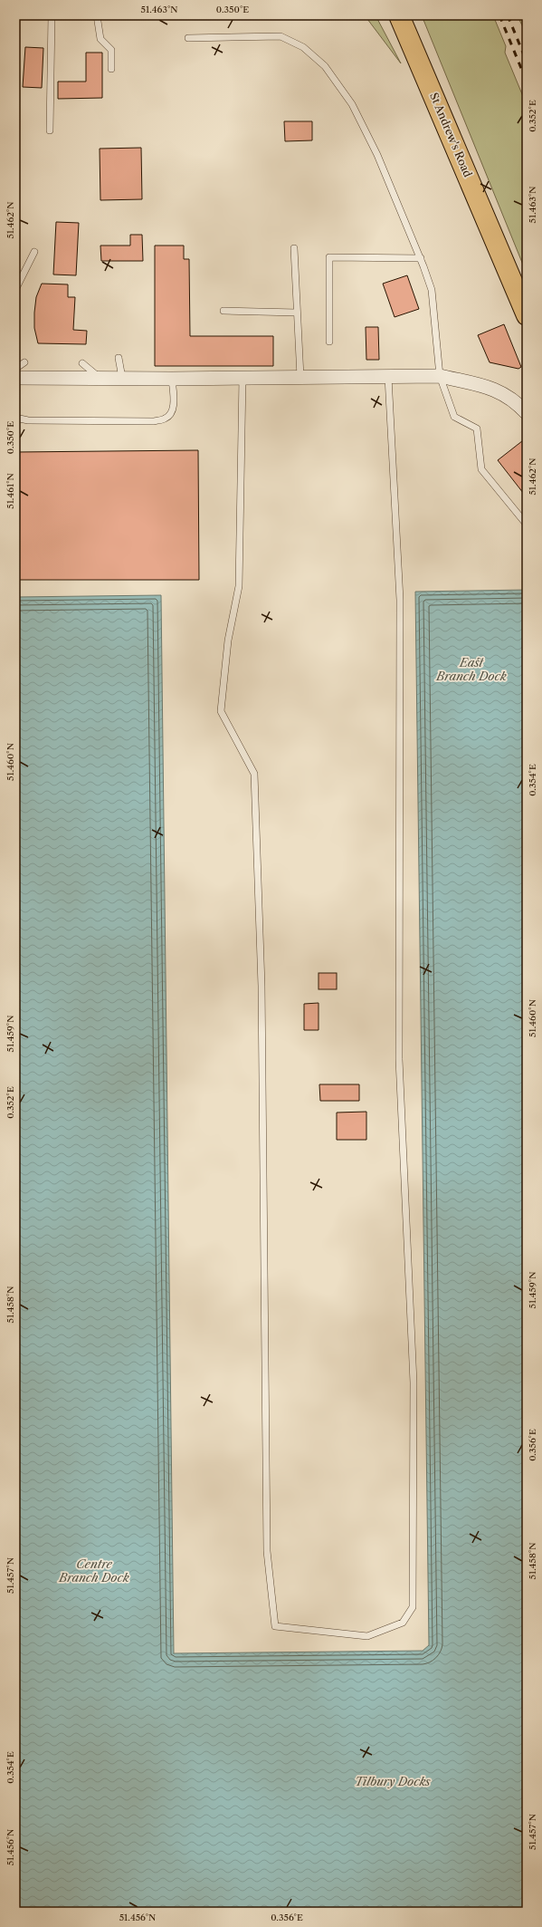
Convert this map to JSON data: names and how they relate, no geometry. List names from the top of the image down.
{
  "streets": {
    "highway": ["St Andrew's Road"]
  },
  "water": ["East Branch Dock", "Centre Branch Dock", "Tilbury Docks"],
  "coordinates": [
    "51.463°N",
    "0.350°E",
    "0.352°E",
    "51.462°N",
    "51.461°N",
    "51.460°N",
    "0.354°E",
    "51.459°N",
    "51.458°N",
    "0.356°E",
    "51.457°N",
    "51.456°N"
  ]
}
